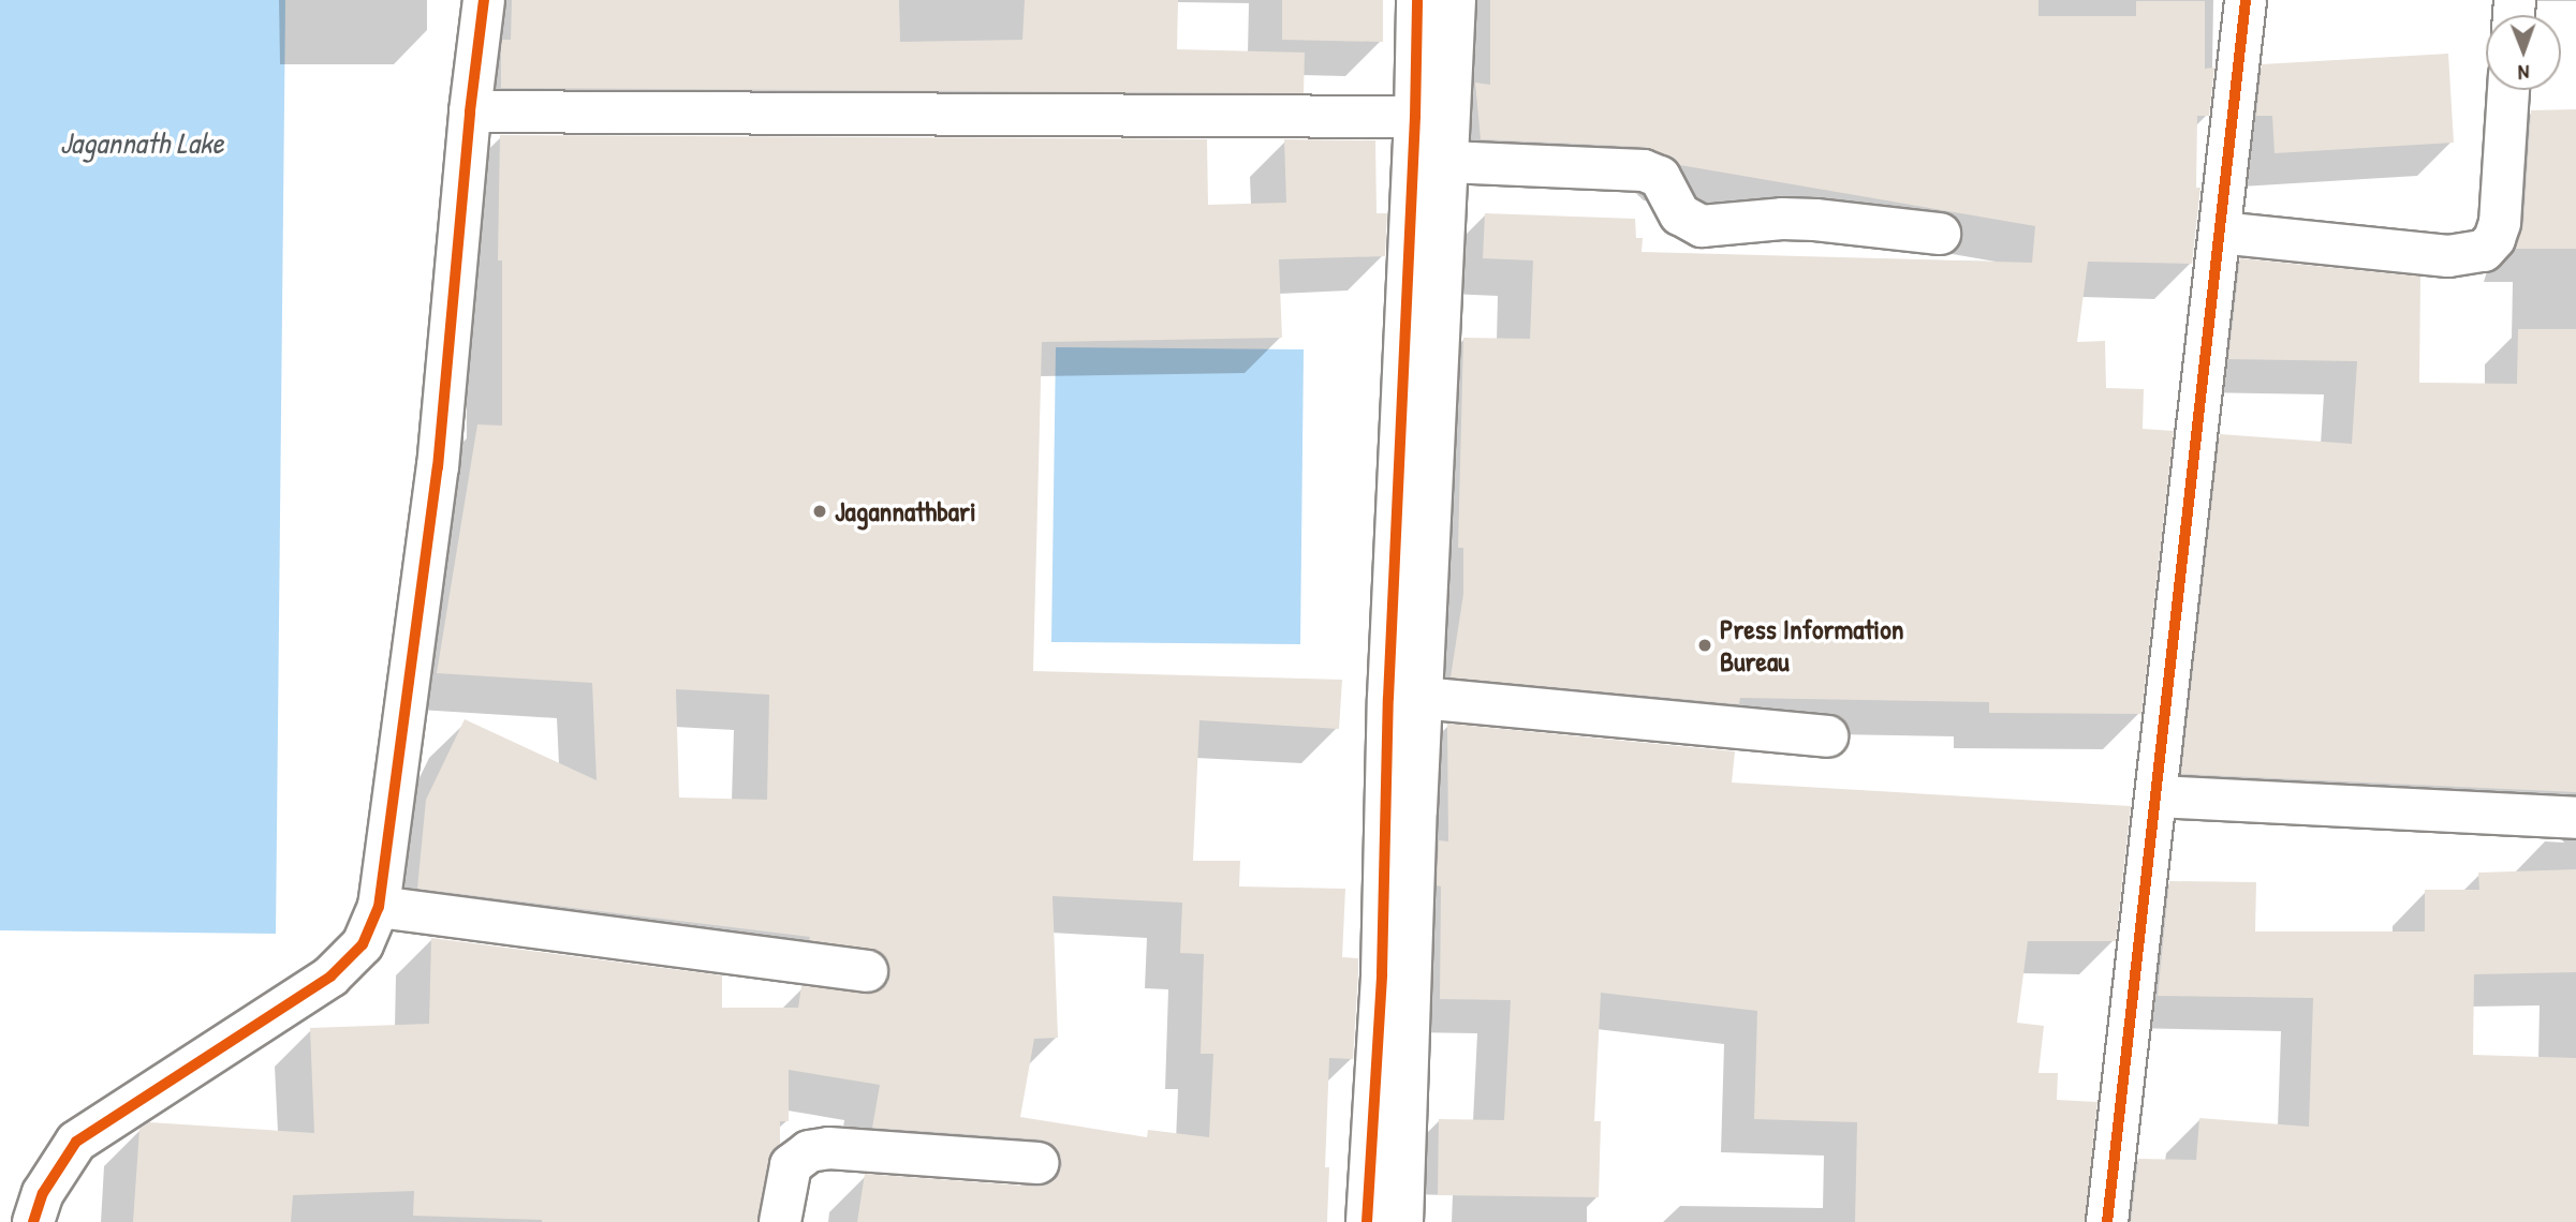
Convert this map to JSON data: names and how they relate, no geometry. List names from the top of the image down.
{
  "water": ["Jagannath Lake"],
  "places": ["Jagannathbari", "Press Information Bureau"],
  "north": "bottom"
}
